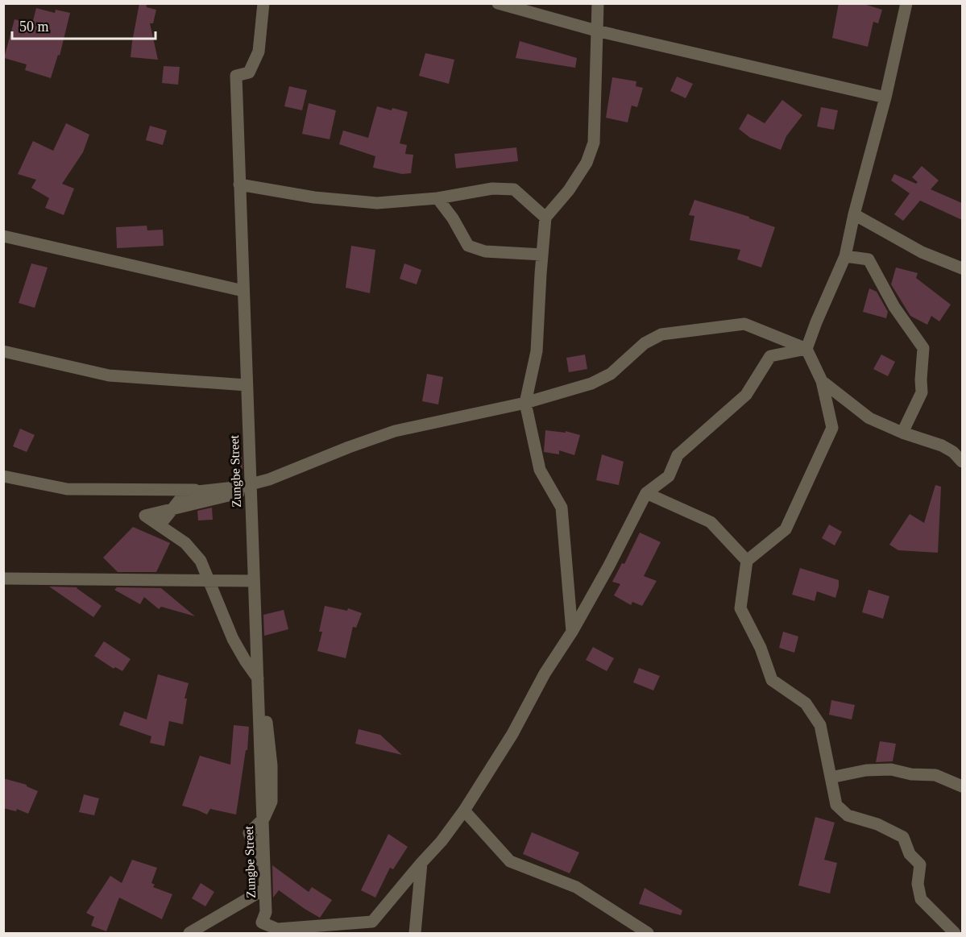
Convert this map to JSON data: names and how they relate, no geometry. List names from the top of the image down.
{
  "streets": {
    "street": ["Zungbe Street"]
  },
  "scale_bar": "50 m"
}
